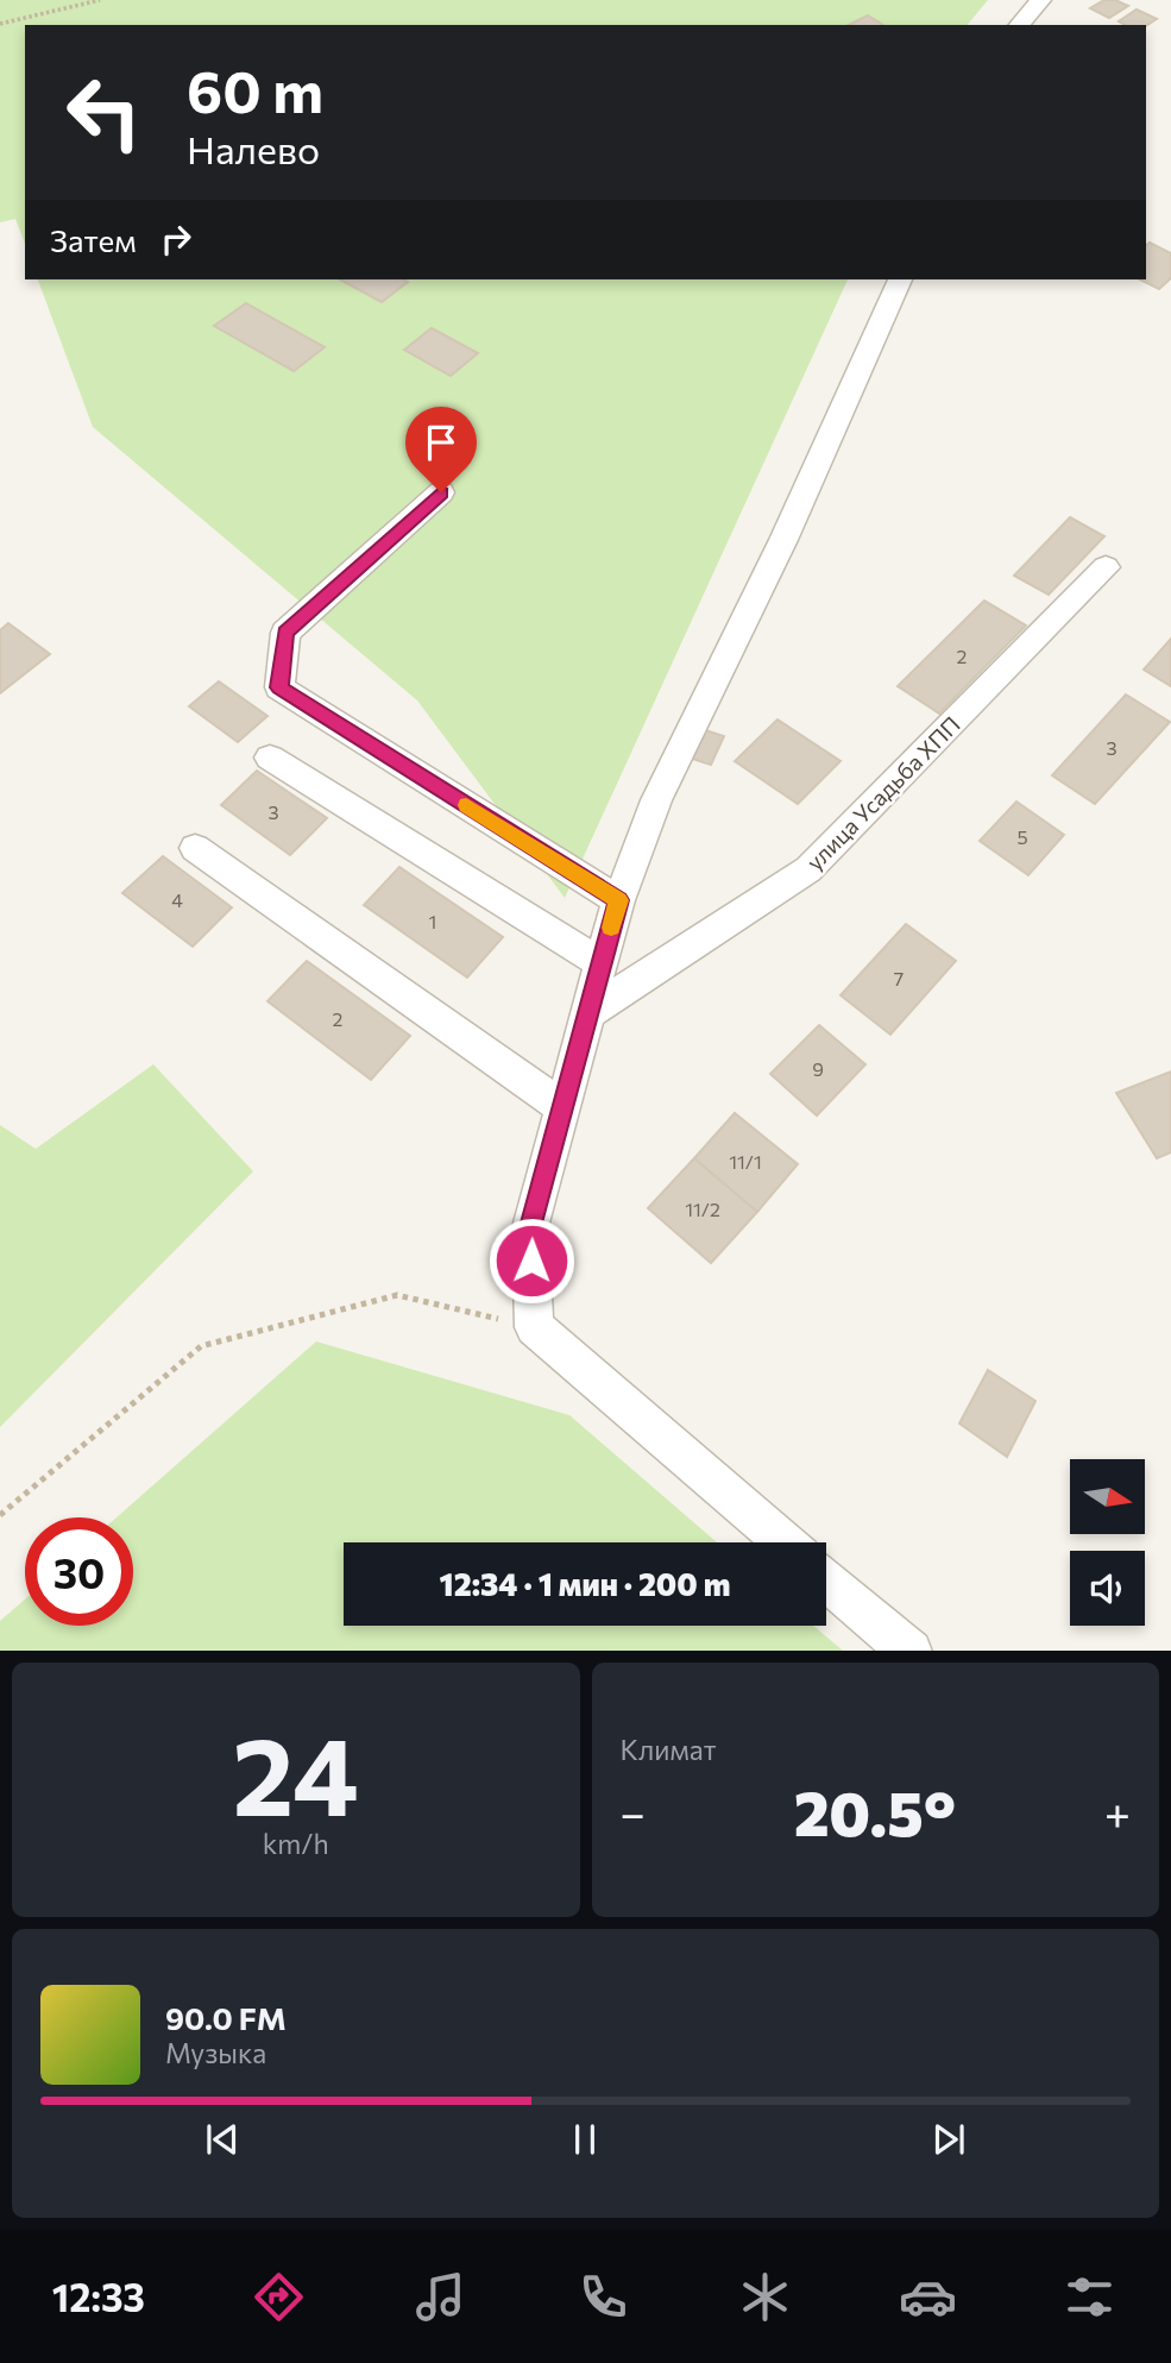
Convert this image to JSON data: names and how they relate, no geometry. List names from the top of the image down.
{
  "streets": {
    "street": ["улица Усадьба ХПП"]
  },
  "house_numbers": [
    "2",
    "3",
    "3",
    "5",
    "4",
    "1",
    "7",
    "2",
    "9",
    "11/1",
    "11/2"
  ],
  "north": "right",
  "page": {
    "turn": ["60 m", "Налево"],
    "then": "Затем",
    "limit": "30",
    "trip": "12:34 · 1 мин · 200 m",
    "tile": [
      ["24", "km/h"],
      "Климат"
    ],
    "heat": ["−", "20.5°", "+"],
    "song": ["90.0 FM", "Музыка"],
    "tabs": "12:33"
  }
}
